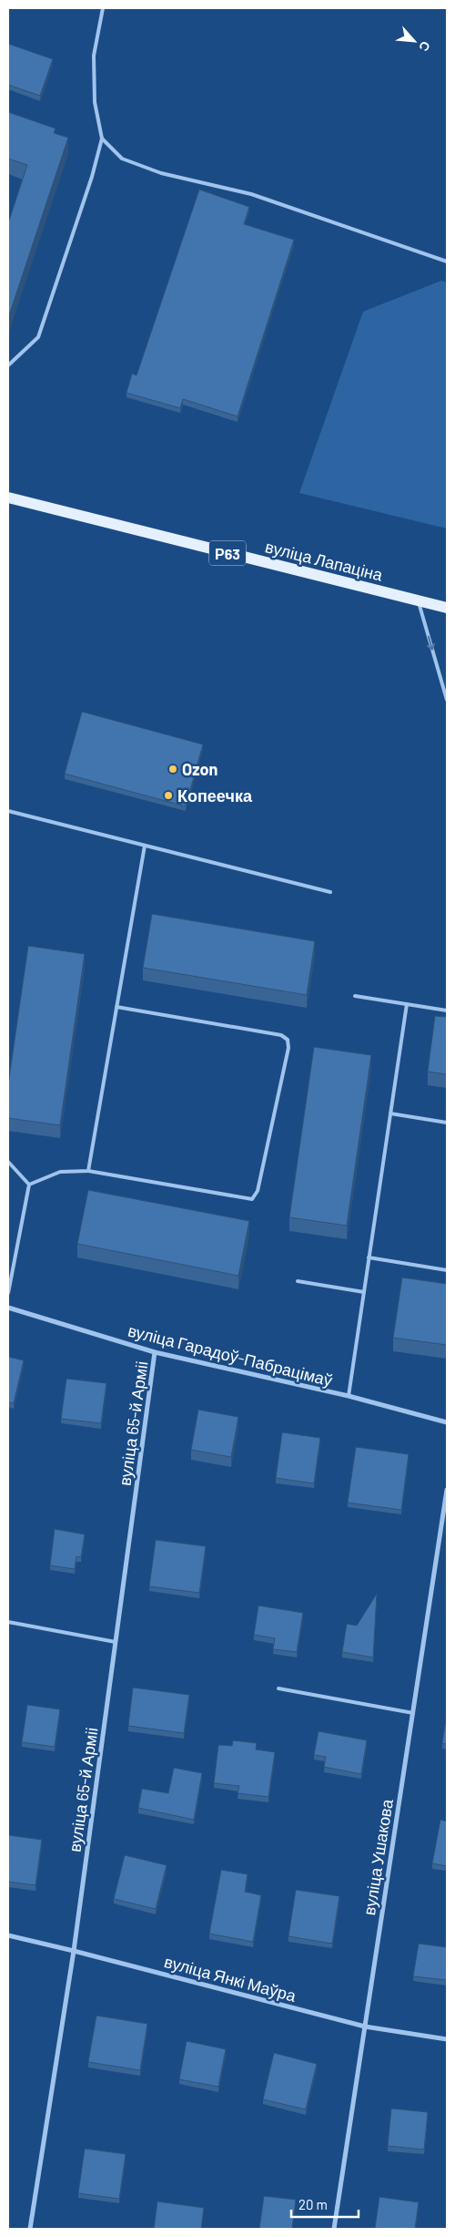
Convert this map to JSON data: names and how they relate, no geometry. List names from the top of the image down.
{
  "streets": {
    "main road": ["Р63", "вуліца Лапаціна"],
    "street": [
      "вуліца Гарадоў-Пабрацімаў",
      "вуліца 65-й Арміі",
      "вуліца Ушакова",
      "вуліца Янкі Маўра"
    ]
  },
  "crossings": [
    ["вуліца Гарадоў-Пабрацімаў", "вуліца 65-й Арміі"],
    ["вуліца 65-й Арміі", "вуліца Янкі Маўра"],
    ["вуліца Ушакова", "вуліца Янкі Маўра"]
  ],
  "places": ["Ozon", "Копеечка"],
  "scale_bar": "20 m",
  "north": "bottom right"
}
